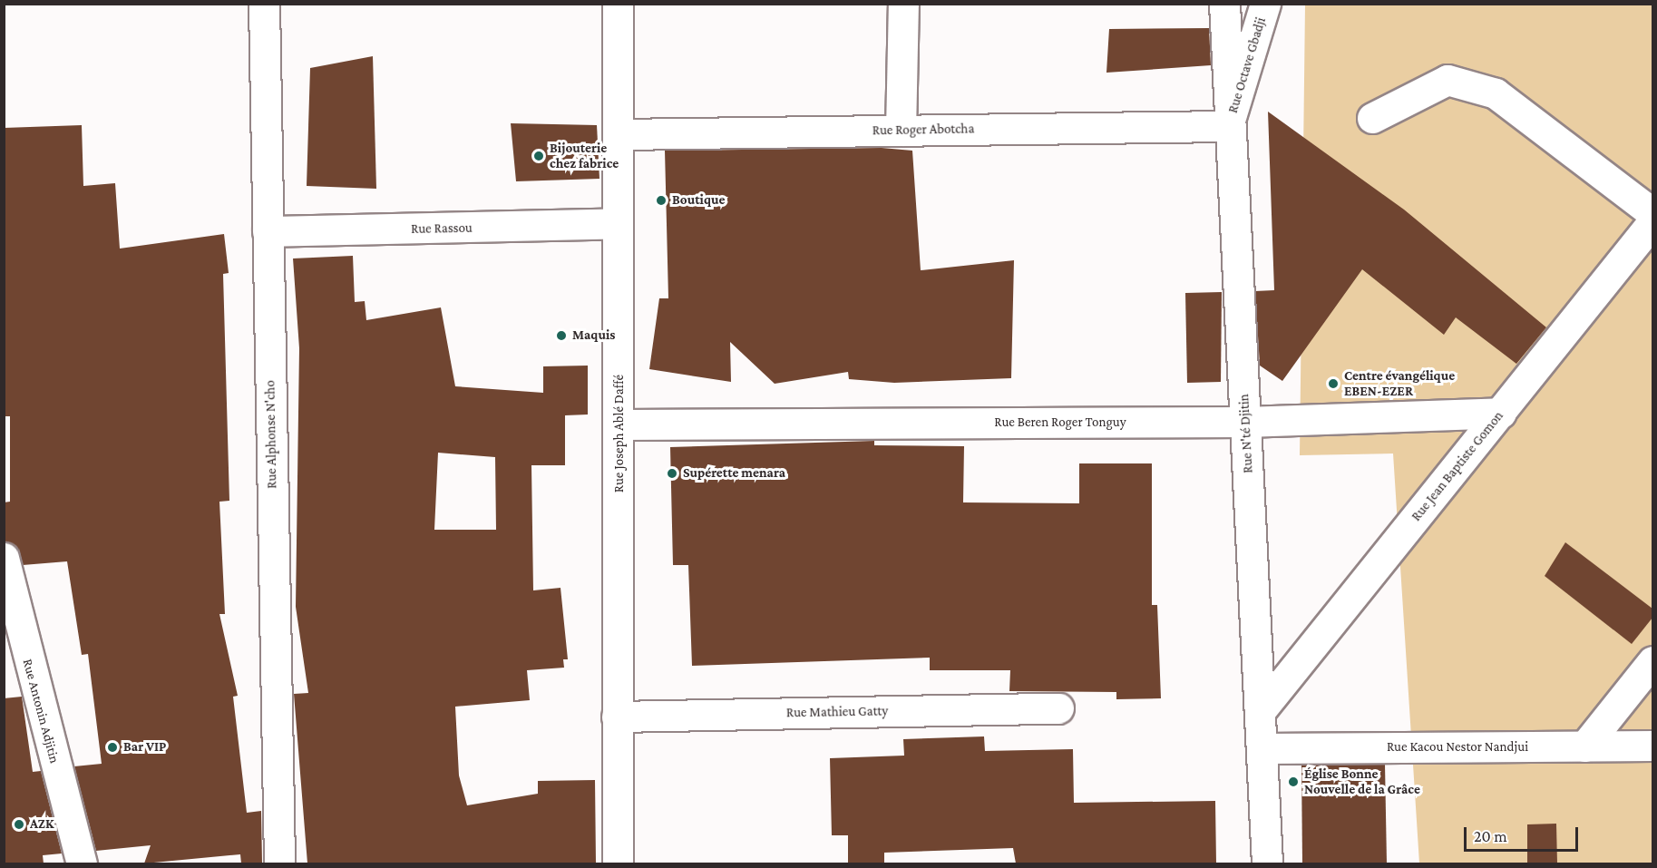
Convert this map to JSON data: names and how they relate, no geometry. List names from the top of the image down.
{
  "streets": {
    "street": [
      "Rue Octave Gbadji",
      "Rue Roger Abotcha",
      "Rue Rassou",
      "Rue Beren Roger Tonguy",
      "Rue Joseph Ablé Daffé",
      "Rue N'té Djitin",
      "Rue Alphonse N'cho",
      "Rue Jean Baptiste Gomon",
      "Rue Antonin Adjitin",
      "Rue Mathieu Gatty",
      "Rue Kacou Nestor Nandjui"
    ]
  },
  "crossings": [
    ["Rue Octave Gbadji", "Rue Roger Abotcha"],
    ["Rue Octave Gbadji", "Rue N'té Djitin"],
    ["Rue Roger Abotcha", "Rue Joseph Ablé Daffé"],
    ["Rue Roger Abotcha", "Rue N'té Djitin"],
    ["Rue Rassou", "Rue Joseph Ablé Daffé"],
    ["Rue Rassou", "Rue Alphonse N'cho"],
    ["Rue Beren Roger Tonguy", "Rue Joseph Ablé Daffé"],
    ["Rue Beren Roger Tonguy", "Rue N'té Djitin"],
    ["Rue Beren Roger Tonguy", "Rue Jean Baptiste Gomon"],
    ["Rue Joseph Ablé Daffé", "Rue Mathieu Gatty"],
    ["Rue N'té Djitin", "Rue Jean Baptiste Gomon"],
    ["Rue N'té Djitin", "Rue Kacou Nestor Nandjui"]
  ],
  "places": [
    "Bijouterie chez fabrice",
    "Boutique",
    "Maquis",
    "Centre évangélique EBEN-EZER",
    "Supérette menara",
    "Bar VIP",
    "Église Bonne Nouvelle de la Grâce",
    "AZK"
  ],
  "scale_bar": "20 m"
}
